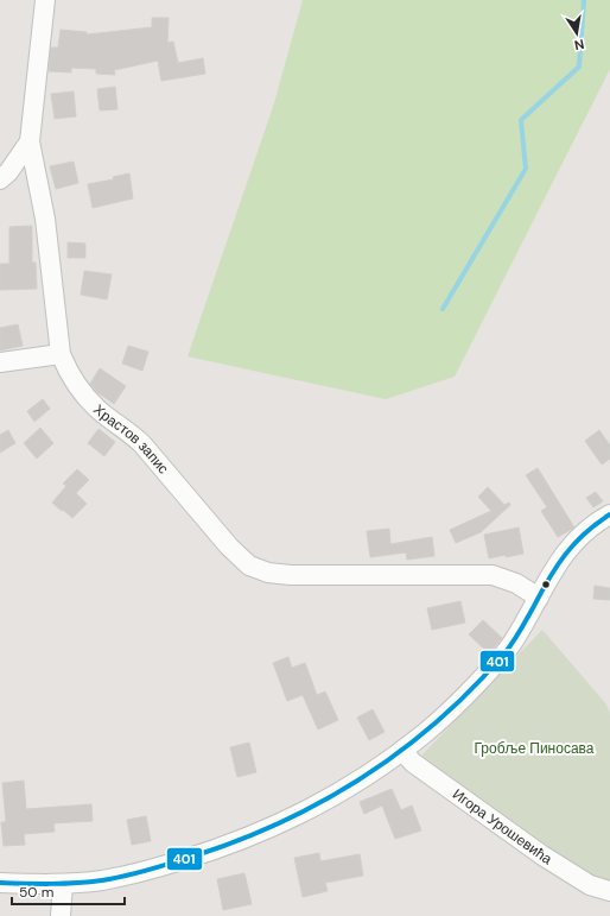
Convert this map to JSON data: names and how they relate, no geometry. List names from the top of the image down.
{
  "streets": {
    "street": ["Храстов запис", "Игора Урошевића"]
  },
  "parks": ["Гробље Пиносава"],
  "lines": ["transit line 401"],
  "scale_bar": "50 m",
  "north": "bottom"
}
